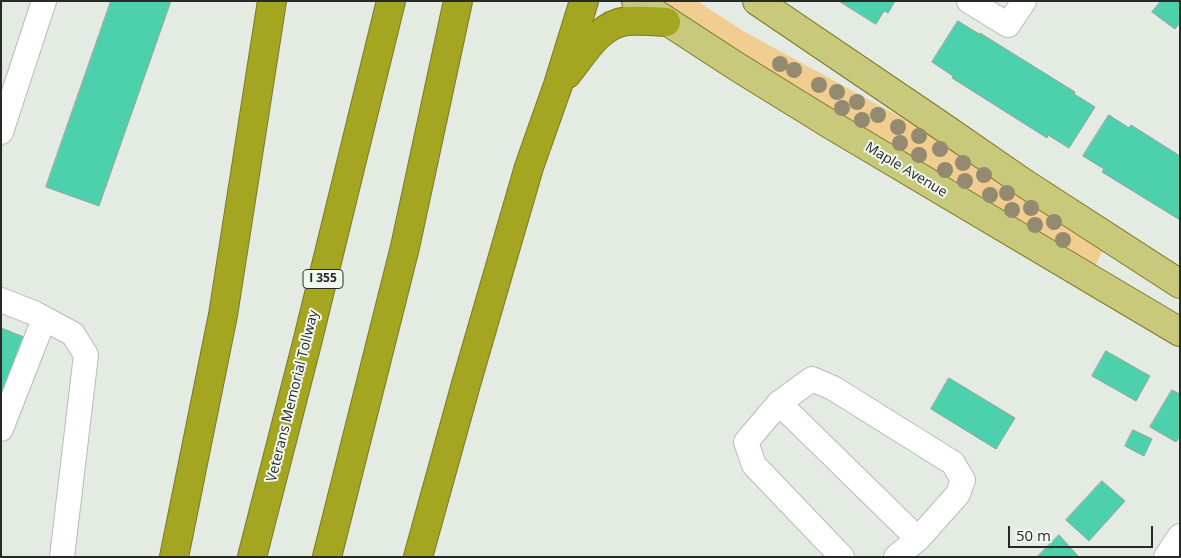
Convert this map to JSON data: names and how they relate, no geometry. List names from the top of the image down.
{
  "streets": {
    "highway": ["I 355", "Veterans Memorial Tollway"],
    "main road": ["Maple Avenue"]
  },
  "scale_bar": "50 m"
}
